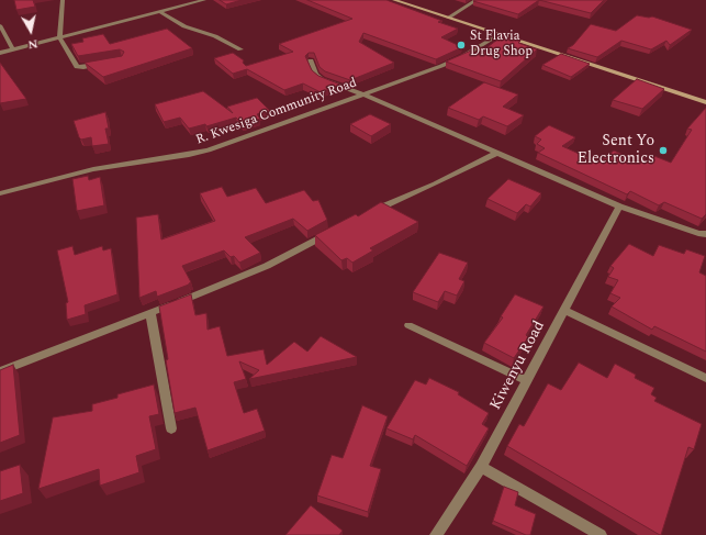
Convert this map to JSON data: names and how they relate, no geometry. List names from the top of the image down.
{
  "streets": {
    "street": ["R. Kwesiga Community Road", "Kiwenyu Road"]
  },
  "places": ["St Flavia Drug Shop", "Sent Yo Electronics"],
  "north": "bottom"
}
